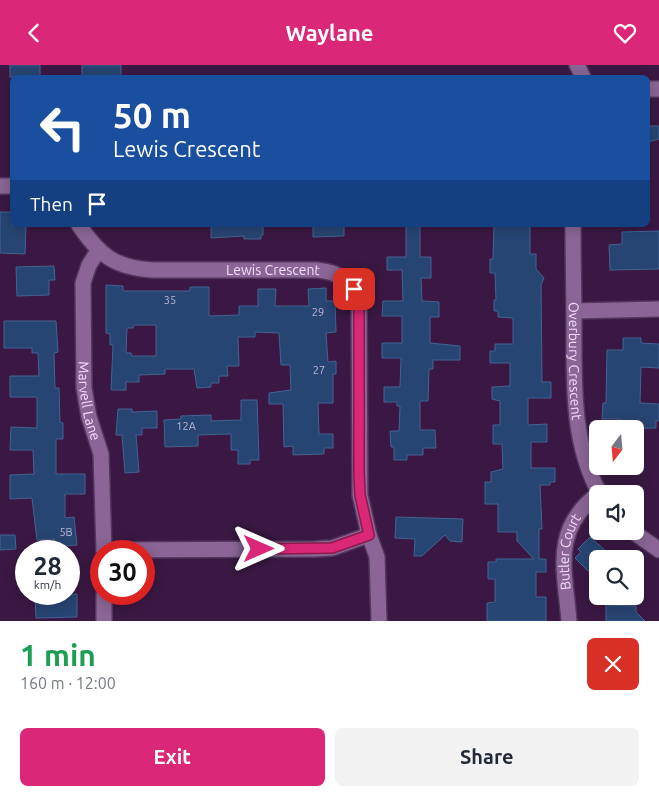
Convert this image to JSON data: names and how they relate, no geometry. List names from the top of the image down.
{
  "streets": {
    "street": [
      "Lewis Crescent",
      "Overbury Crescent",
      "Marvell Lane",
      "Butler Court"
    ]
  },
  "crossings": [
    ["Lewis Crescent", "Marvell Lane"]
  ],
  "house_numbers": [
    "35",
    "29",
    "27",
    "12A",
    "5B"
  ],
  "north": "bottom",
  "page": {
    "header": "Waylane",
    "turn": ["50 m", "Lewis Crescent"],
    "then": "Then",
    "speed": "28 km/h",
    "limit": "30",
    "heading": ["1 min", "160 m · 12:00"],
    "buttons": ["Exit", "Share"]
  }
}
